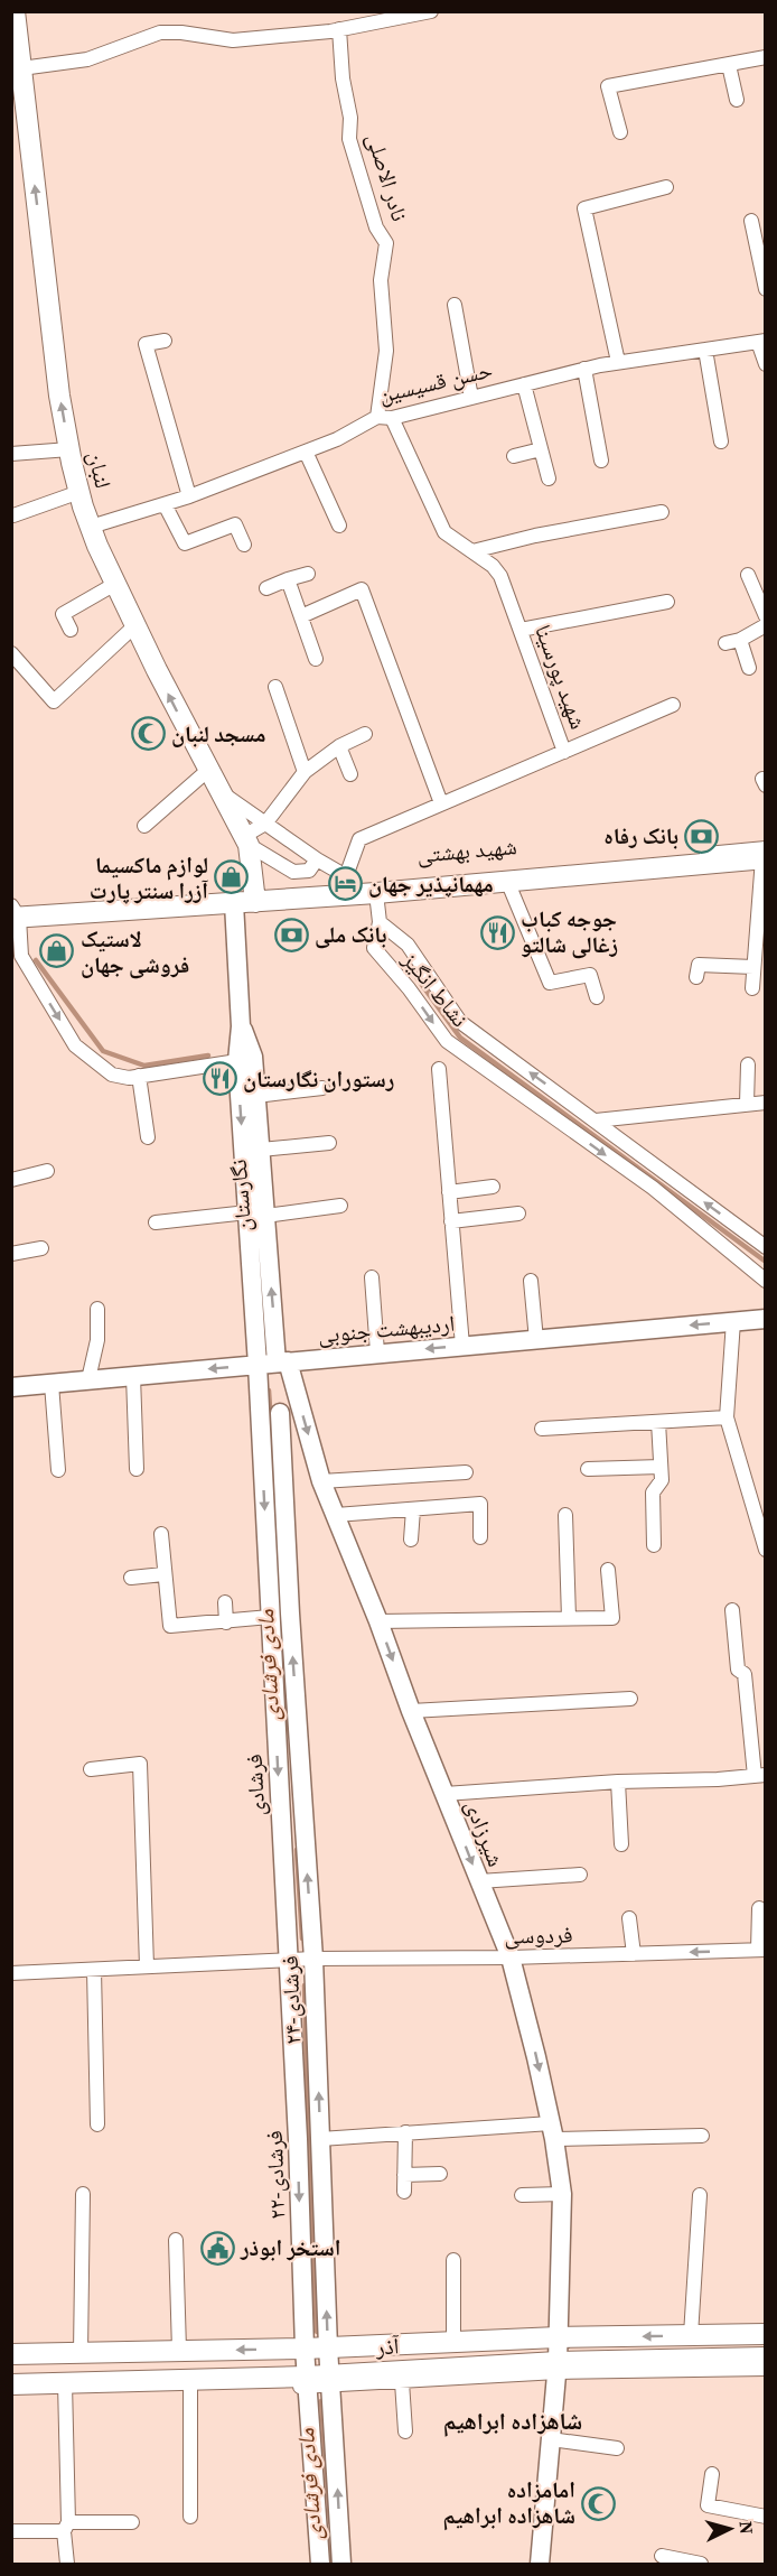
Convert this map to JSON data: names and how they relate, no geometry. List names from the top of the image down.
{
  "streets": {
    "main road": ["لنبان", "شهید بهشتی", "آذر"],
    "street": [
      "نادر الاصلی",
      "حسن قسیسین",
      "شهید پورسینا",
      "نشاط انگیز",
      "نگارستان",
      "اردیبهشت جنوبی",
      "فرشادی",
      "شیرزادی",
      "فردوسی",
      "۲۴-فرشادی",
      "۲۲-فرشادی"
    ]
  },
  "crossings": [
    ["نادر الاصلی", "حسن قسیسین"],
    ["حسن قسیسین", "لنبان"],
    ["حسن قسیسین", "شهید پورسینا"],
    ["لنبان", "شهید بهشتی"],
    ["شهید پورسینا", "شهید بهشتی"],
    ["شهید بهشتی", "نگارستان"],
    ["نگارستان", "اردیبهشت جنوبی"],
    ["نگارستان", "فرشادی"],
    ["نگارستان", "شیرزادی"],
    ["اردیبهشت جنوبی", "فرشادی"],
    ["اردیبهشت جنوبی", "شیرزادی"],
    ["فرشادی", "شیرزادی"],
    ["فرشادی", "فردوسی"],
    ["فرشادی", "۲۲-فرشادی"],
    ["شیرزادی", "فردوسی"],
    ["شیرزادی", "آذر"],
    ["فردوسی", "۲۴-فرشادی"],
    ["فردوسی", "۲۲-فرشادی"],
    ["۲۴-فرشادی", "آذر"],
    ["۲۲-فرشادی", "آذر"]
  ],
  "one_way": ["لنبان"],
  "districts": ["شاهزاده ابراهیم"],
  "water": ["مادی فرشادی"],
  "places": {
    "mosque": ["مسجد لنبان", "امامزاده شاهزاده ابراهیم"],
    "bank": ["بانک رفاه", "بانک ملی"],
    "shop": ["لوازم ماکسیما آزرا سنتر پارت", "لاستیک فروشی جهان"],
    "hotel": ["مهمانپذیر جهان"],
    "restaurant": ["جوجه کباب زغالی شالتو", "رستوران نگارستان"],
    "public building": ["استخر ابوذر"]
  },
  "north": "right"
}
